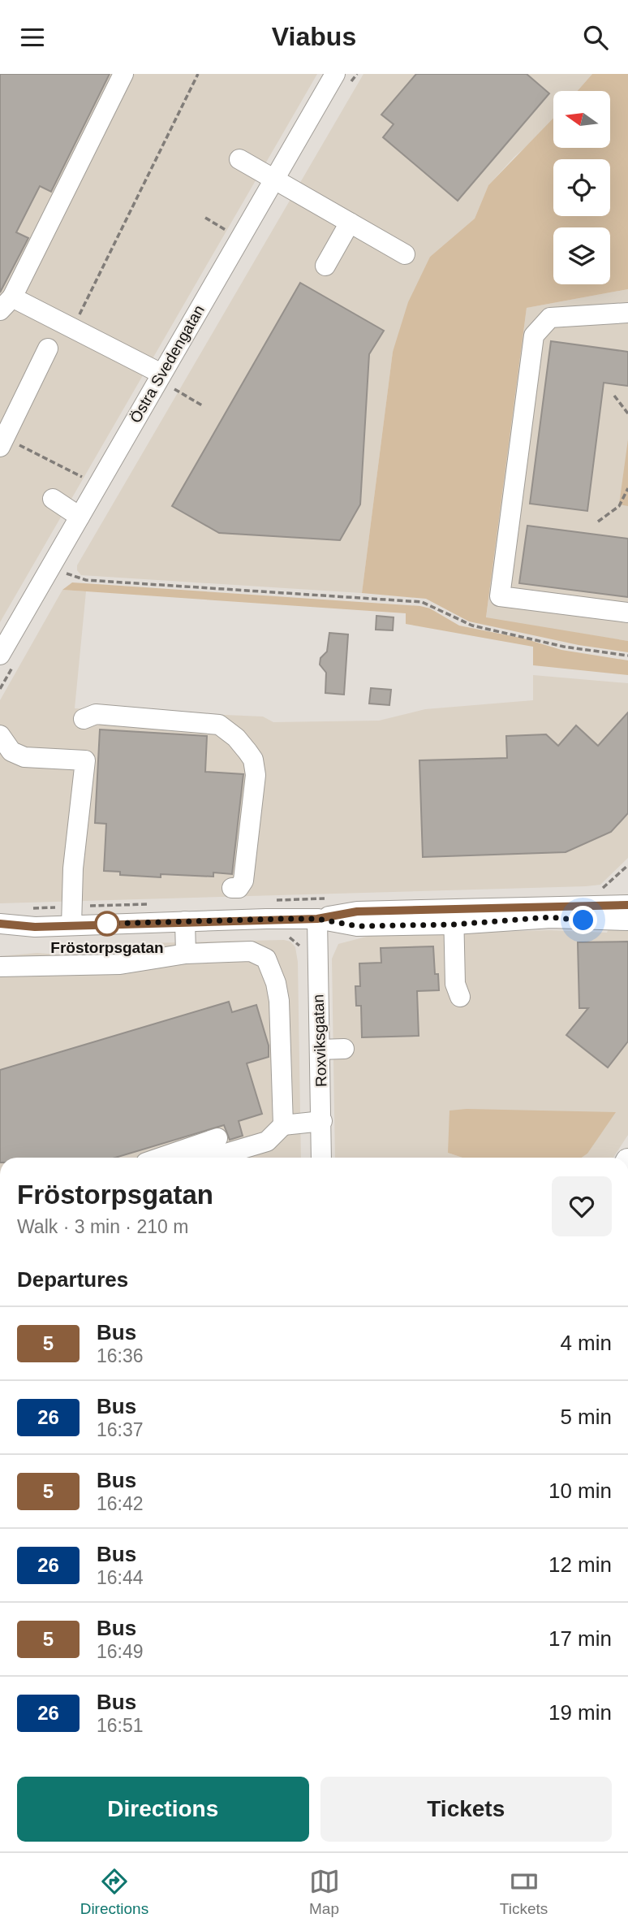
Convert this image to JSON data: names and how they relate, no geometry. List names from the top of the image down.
{
  "streets": {
    "street": ["Östra Svedengatan", "Roxviksgatan"]
  },
  "places": ["Fröstorpsgatan"],
  "lines": ["bus line 5"],
  "north": "left",
  "page": {
    "header": "Viabus",
    "heading": [
      ["Fröstorpsgatan", "Walk · 3 min · 210 m"],
      "Departures"
    ],
    "list": [
      {
        "mark": "5",
        "name": "Bus",
        "note": "16:36",
        "value": "4 min"
      },
      {
        "mark": "26",
        "name": "Bus",
        "note": "16:37",
        "value": "5 min"
      },
      {
        "mark": "5",
        "name": "Bus",
        "note": "16:42",
        "value": "10 min"
      },
      {
        "mark": "26",
        "name": "Bus",
        "note": "16:44",
        "value": "12 min"
      },
      {
        "mark": "5",
        "name": "Bus",
        "note": "16:49",
        "value": "17 min"
      },
      {
        "mark": "26",
        "name": "Bus",
        "note": "16:51",
        "value": "19 min"
      }
    ],
    "buttons": ["Directions", "Tickets"],
    "tabs": ["Directions", "Map", "Tickets"]
  }
}
